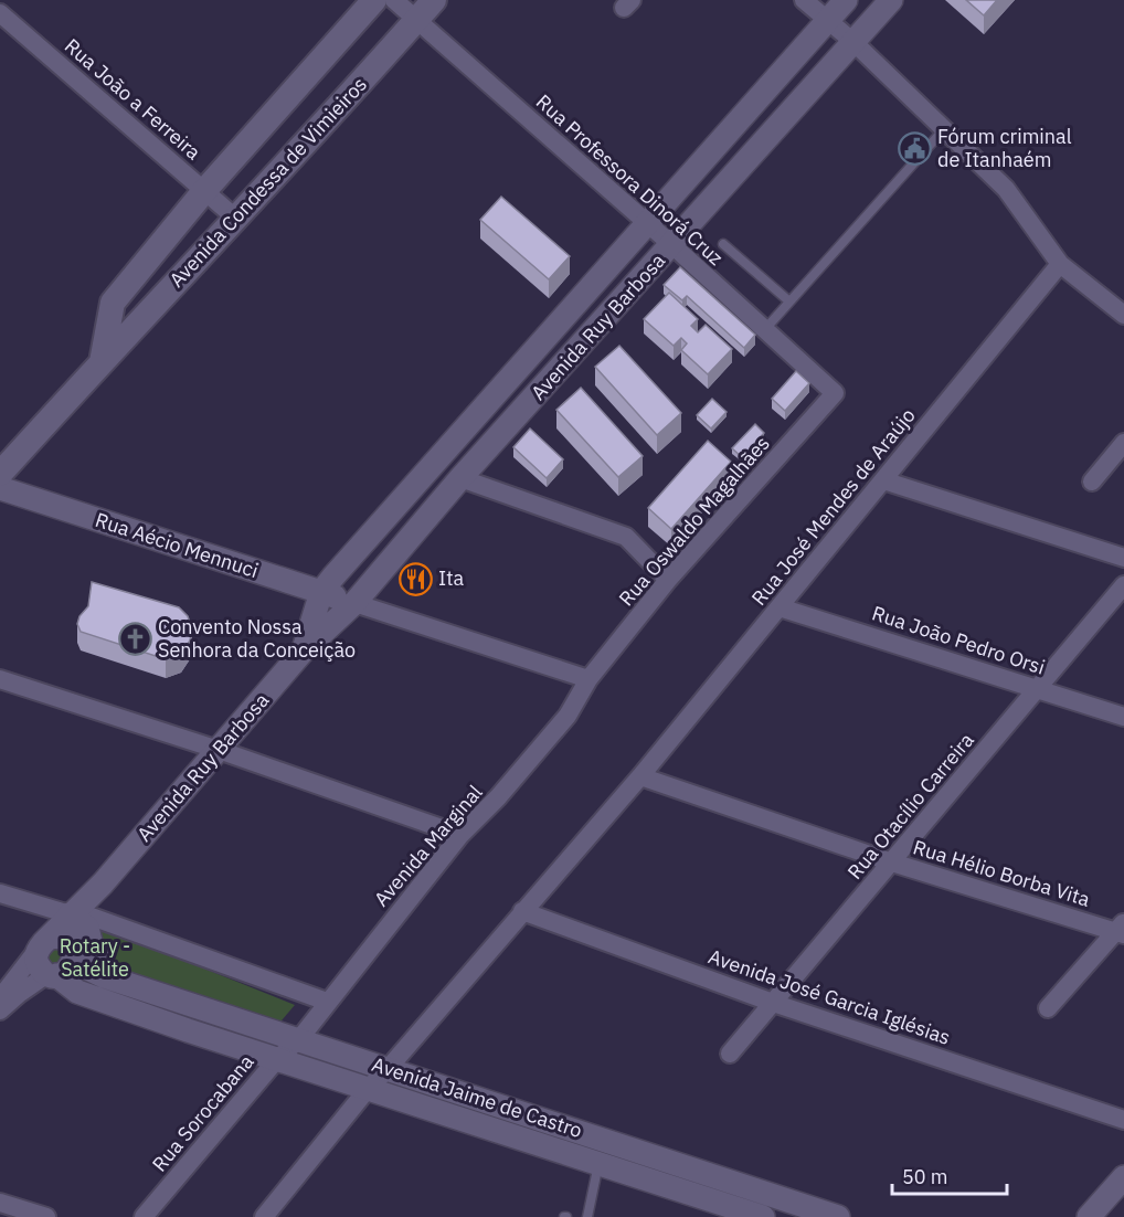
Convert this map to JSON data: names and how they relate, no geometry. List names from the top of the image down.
{
  "streets": {
    "main road": ["Avenida Condessa de Vimieiros"],
    "street": [
      "Rua João a Ferreira",
      "Rua Professora Dinorá Cruz",
      "Avenida Ruy Barbosa",
      "Rua José Mendes de Araújo",
      "Rua Oswaldo Magalhães",
      "Rua Aécio Mennuci",
      "Rua João Pedro Orsi",
      "Rua Otacílio Carreira",
      "Avenida Marginal",
      "Rua Hélio Borba Vita",
      "Avenida José Garcia Iglésias",
      "Avenida Jaime de Castro",
      "Rua Sorocabana"
    ]
  },
  "crossings": [
    ["Rua João a Ferreira", "Avenida Condessa de Vimieiros"],
    ["Rua Professora Dinorá Cruz", "Avenida Condessa de Vimieiros"],
    ["Rua Professora Dinorá Cruz", "Avenida Ruy Barbosa"],
    ["Rua Professora Dinorá Cruz", "Rua Oswaldo Magalhães"],
    ["Avenida Ruy Barbosa", "Rua Aécio Mennuci"],
    ["Avenida Ruy Barbosa", "Avenida Jaime de Castro"],
    ["Rua José Mendes de Araújo", "Rua João Pedro Orsi"],
    ["Rua José Mendes de Araújo", "Rua Hélio Borba Vita"],
    ["Rua José Mendes de Araújo", "Avenida José Garcia Iglésias"],
    ["Rua Oswaldo Magalhães", "Avenida Marginal"],
    ["Rua João Pedro Orsi", "Rua Otacílio Carreira"],
    ["Rua Otacílio Carreira", "Rua Hélio Borba Vita"],
    ["Rua Otacílio Carreira", "Avenida José Garcia Iglésias"],
    ["Avenida Marginal", "Avenida Jaime de Castro"],
    ["Avenida Marginal", "Rua Sorocabana"],
    ["Avenida Jaime de Castro", "Rua Sorocabana"]
  ],
  "parks": ["Rotary - Satélite"],
  "places": {
    "public building": ["Fórum criminal de Itanhaém"],
    "restaurant": ["Ita"],
    "church": ["Convento Nossa Senhora da Conceição"]
  },
  "scale_bar": "50 m"
}
